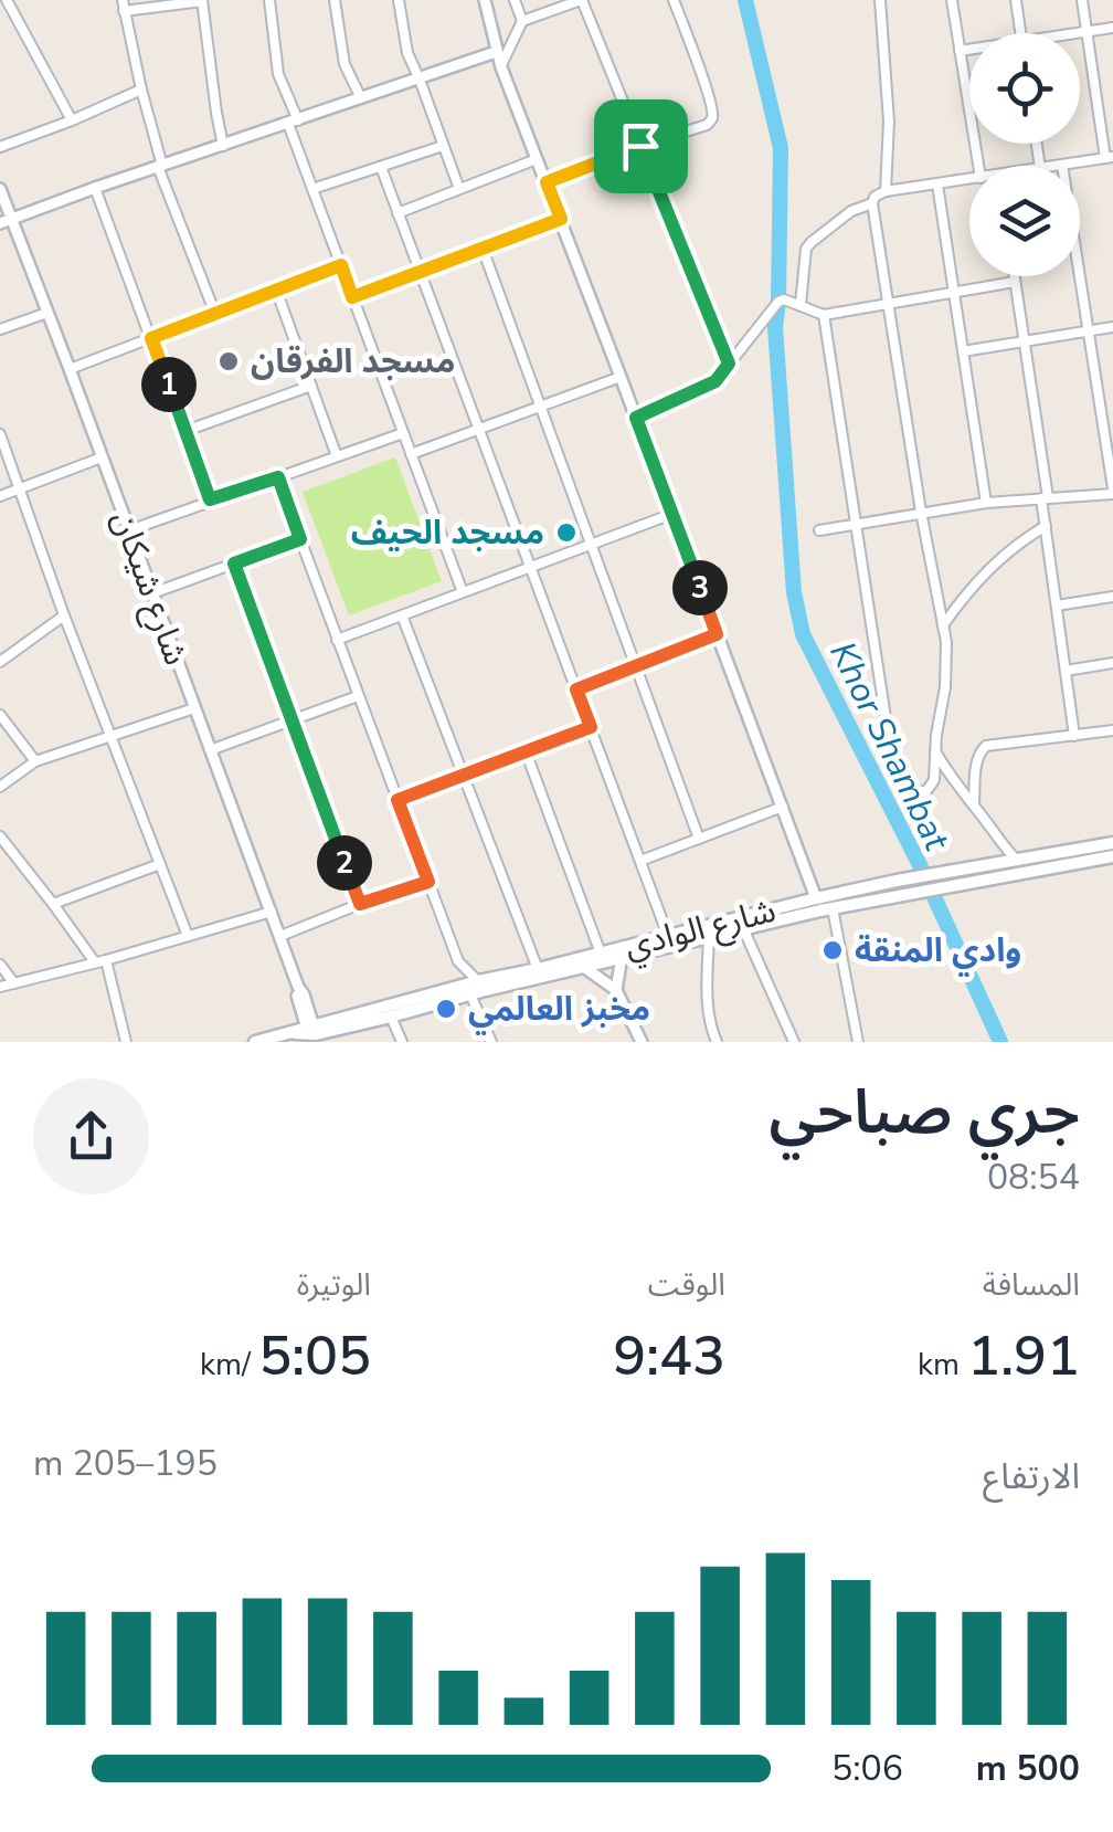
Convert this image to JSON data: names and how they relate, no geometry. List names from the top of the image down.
{
  "streets": {
    "main road": ["شارع الوادي"],
    "street": ["شارع شيكان"]
  },
  "crossings": [
    ["شارع شيكان", "شارع الوادي"]
  ],
  "water": ["Khor Shambat"],
  "places": [
    "مسجد الفرقان",
    "مسجد الحيف",
    "وادي المنقة",
    "مخبز العالمي"
  ],
  "page": {
    "pins": ["1", "3", "2"],
    "heading": ["جري صباحي", "08:54"],
    "stats": [
      ["المسافة", "1.91 km"],
      ["الوقت", "9:43"],
      ["الوتيرة", "5:05 /km"]
    ],
    "chart": ["الارتفاع", "195–205 m"],
    "list": [
      {
        "name": "500 m",
        "note": "5:06"
      }
    ]
  }
}
